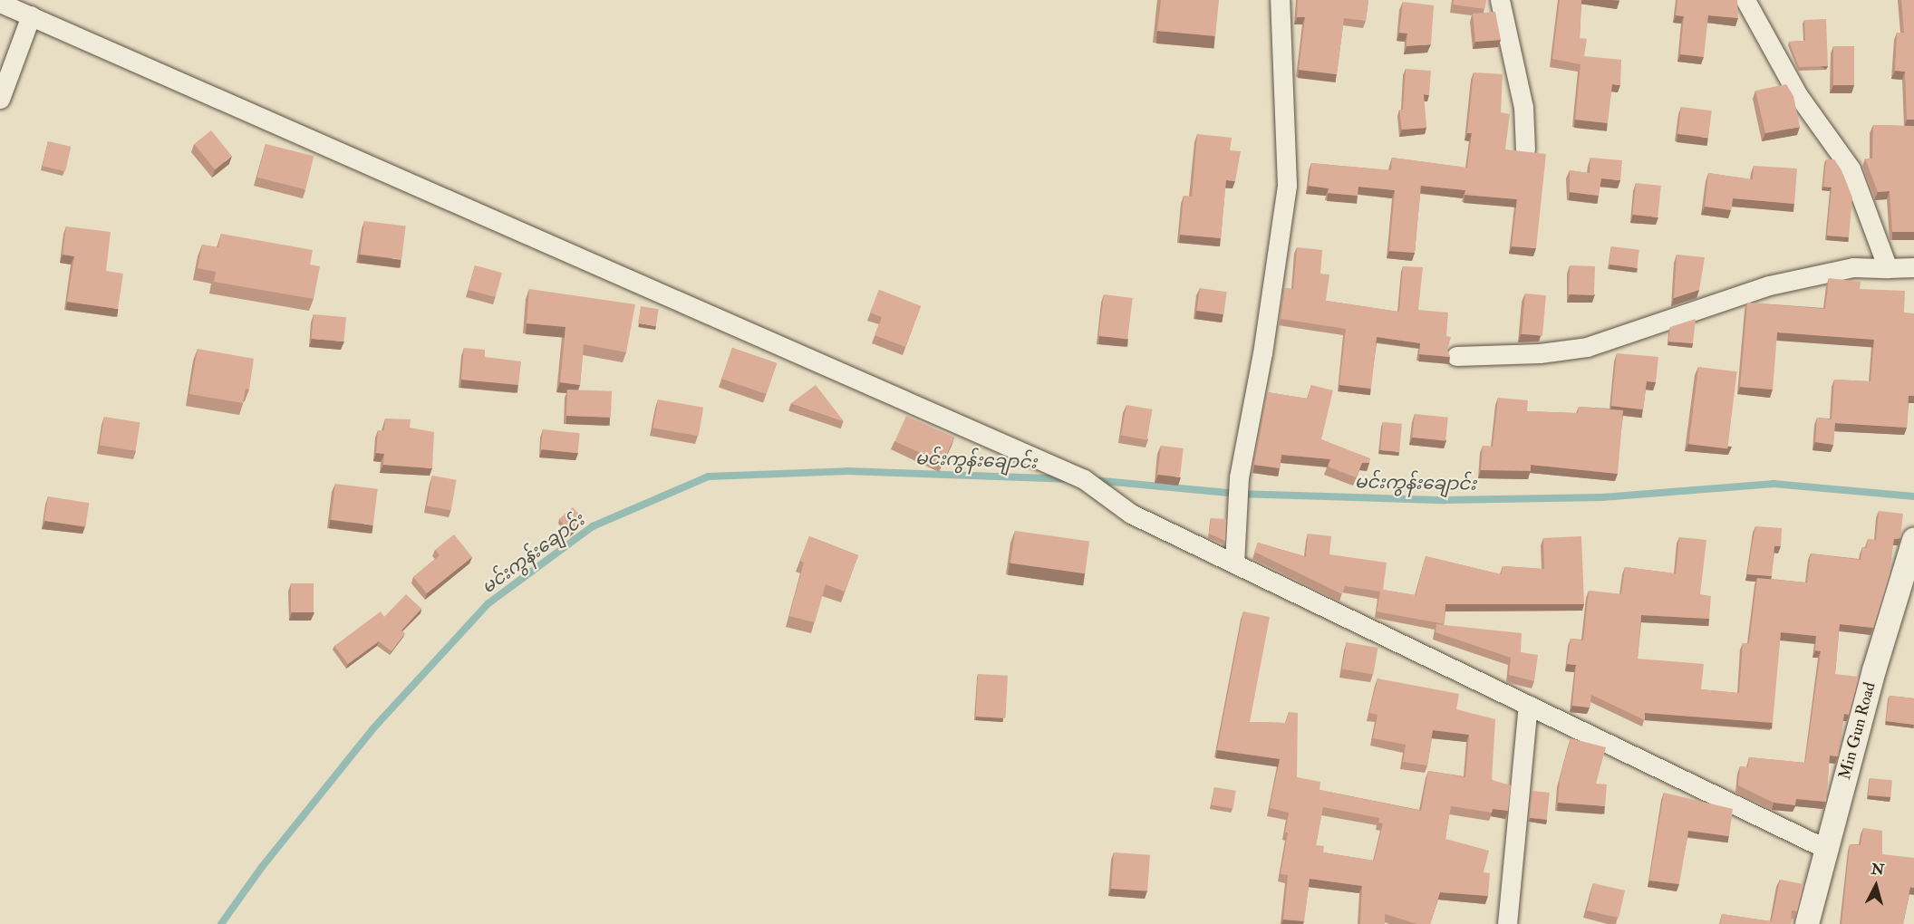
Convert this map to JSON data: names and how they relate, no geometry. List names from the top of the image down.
{
  "streets": {
    "street": ["Min Gun Road"]
  },
  "water": ["မင်းကွန်းချောင်း"],
  "north": "top"
}
